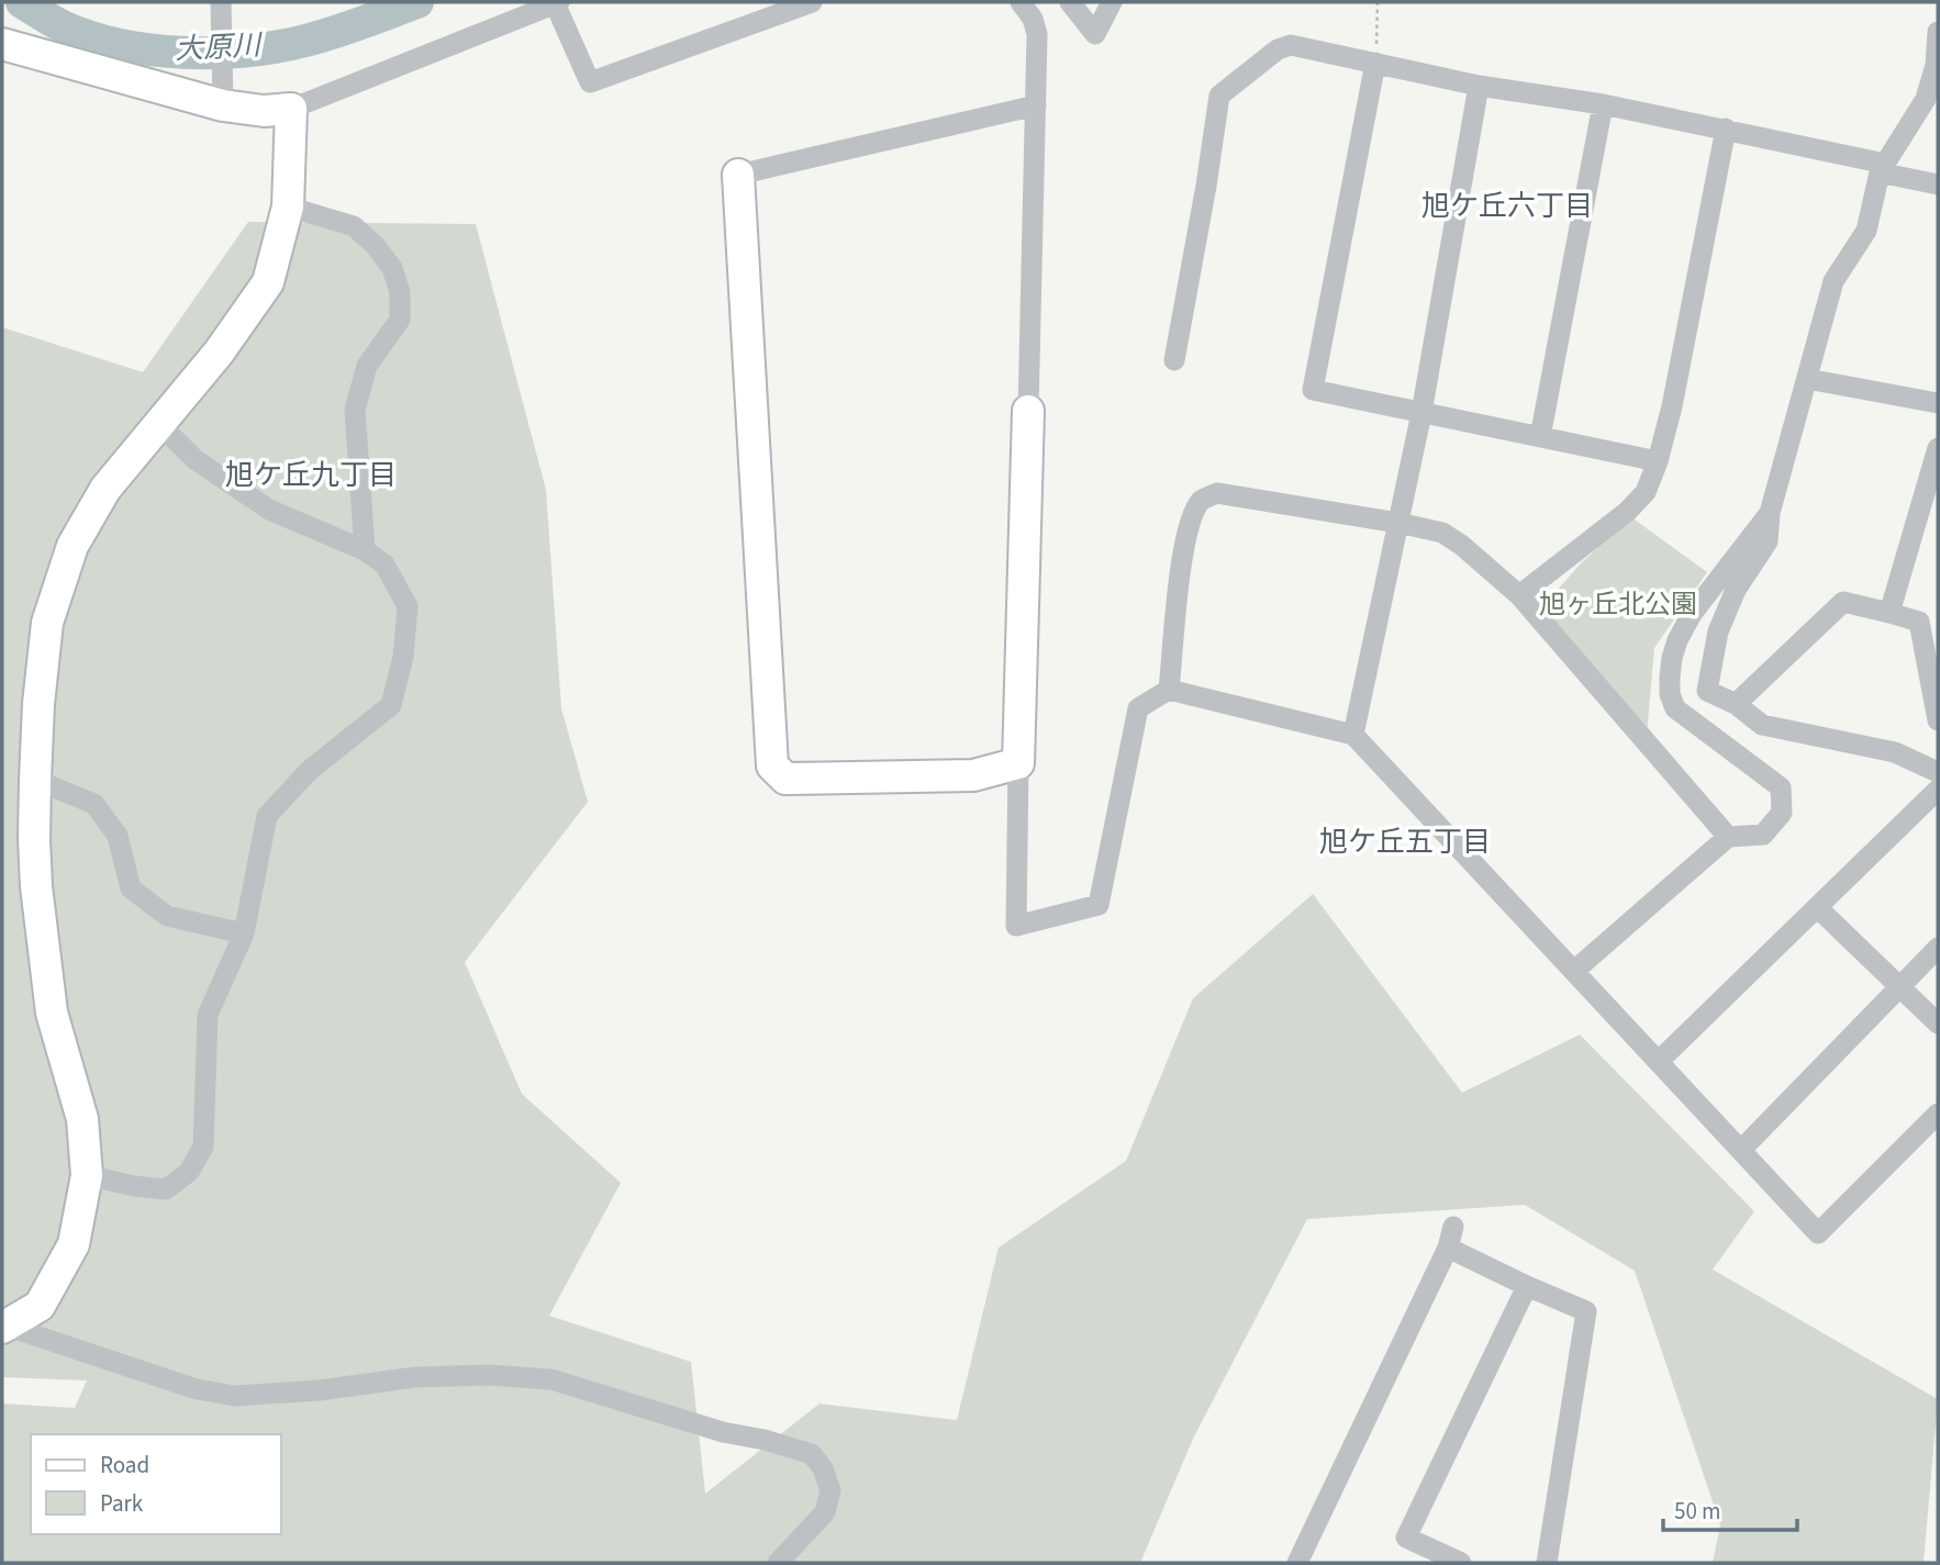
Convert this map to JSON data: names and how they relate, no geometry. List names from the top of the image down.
{
  "districts": ["旭ケ丘六丁目", "旭ケ丘九丁目", "旭ケ丘五丁目"],
  "water": ["大原川"],
  "parks": ["旭ヶ丘北公園"],
  "legend": ["Road", "Park"],
  "scale_bar": "50 m"
}
